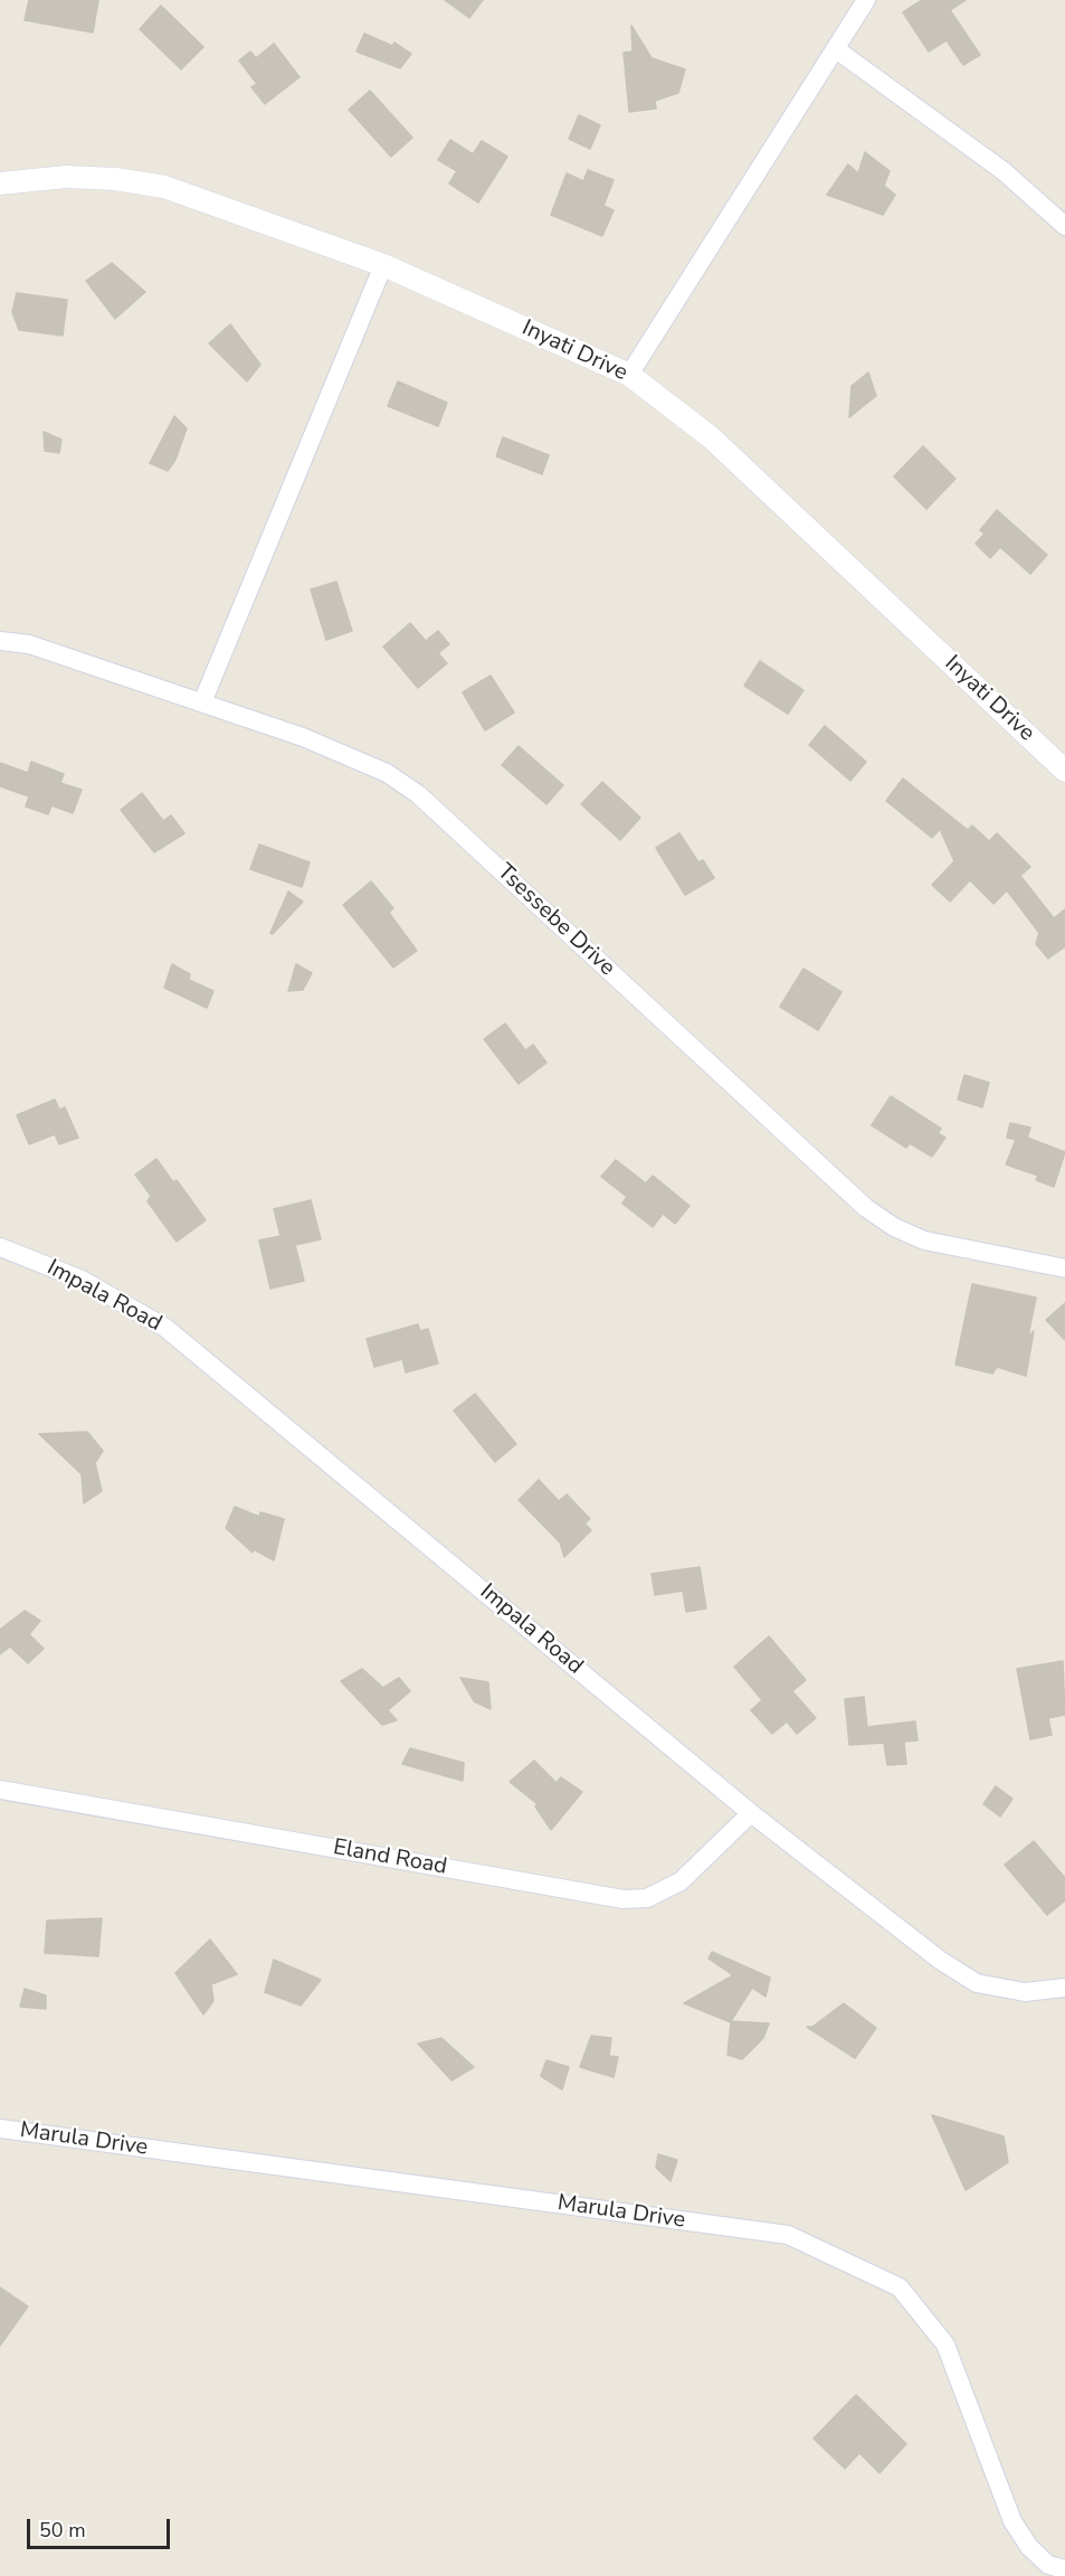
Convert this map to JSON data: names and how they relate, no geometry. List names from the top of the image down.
{
  "streets": {
    "street": [
      "Inyati Drive",
      "Tsessebe Drive",
      "Impala Road",
      "Eland Road",
      "Marula Drive"
    ]
  },
  "crossings": [
    ["Impala Road", "Eland Road"]
  ],
  "scale_bar": "50 m"
}
